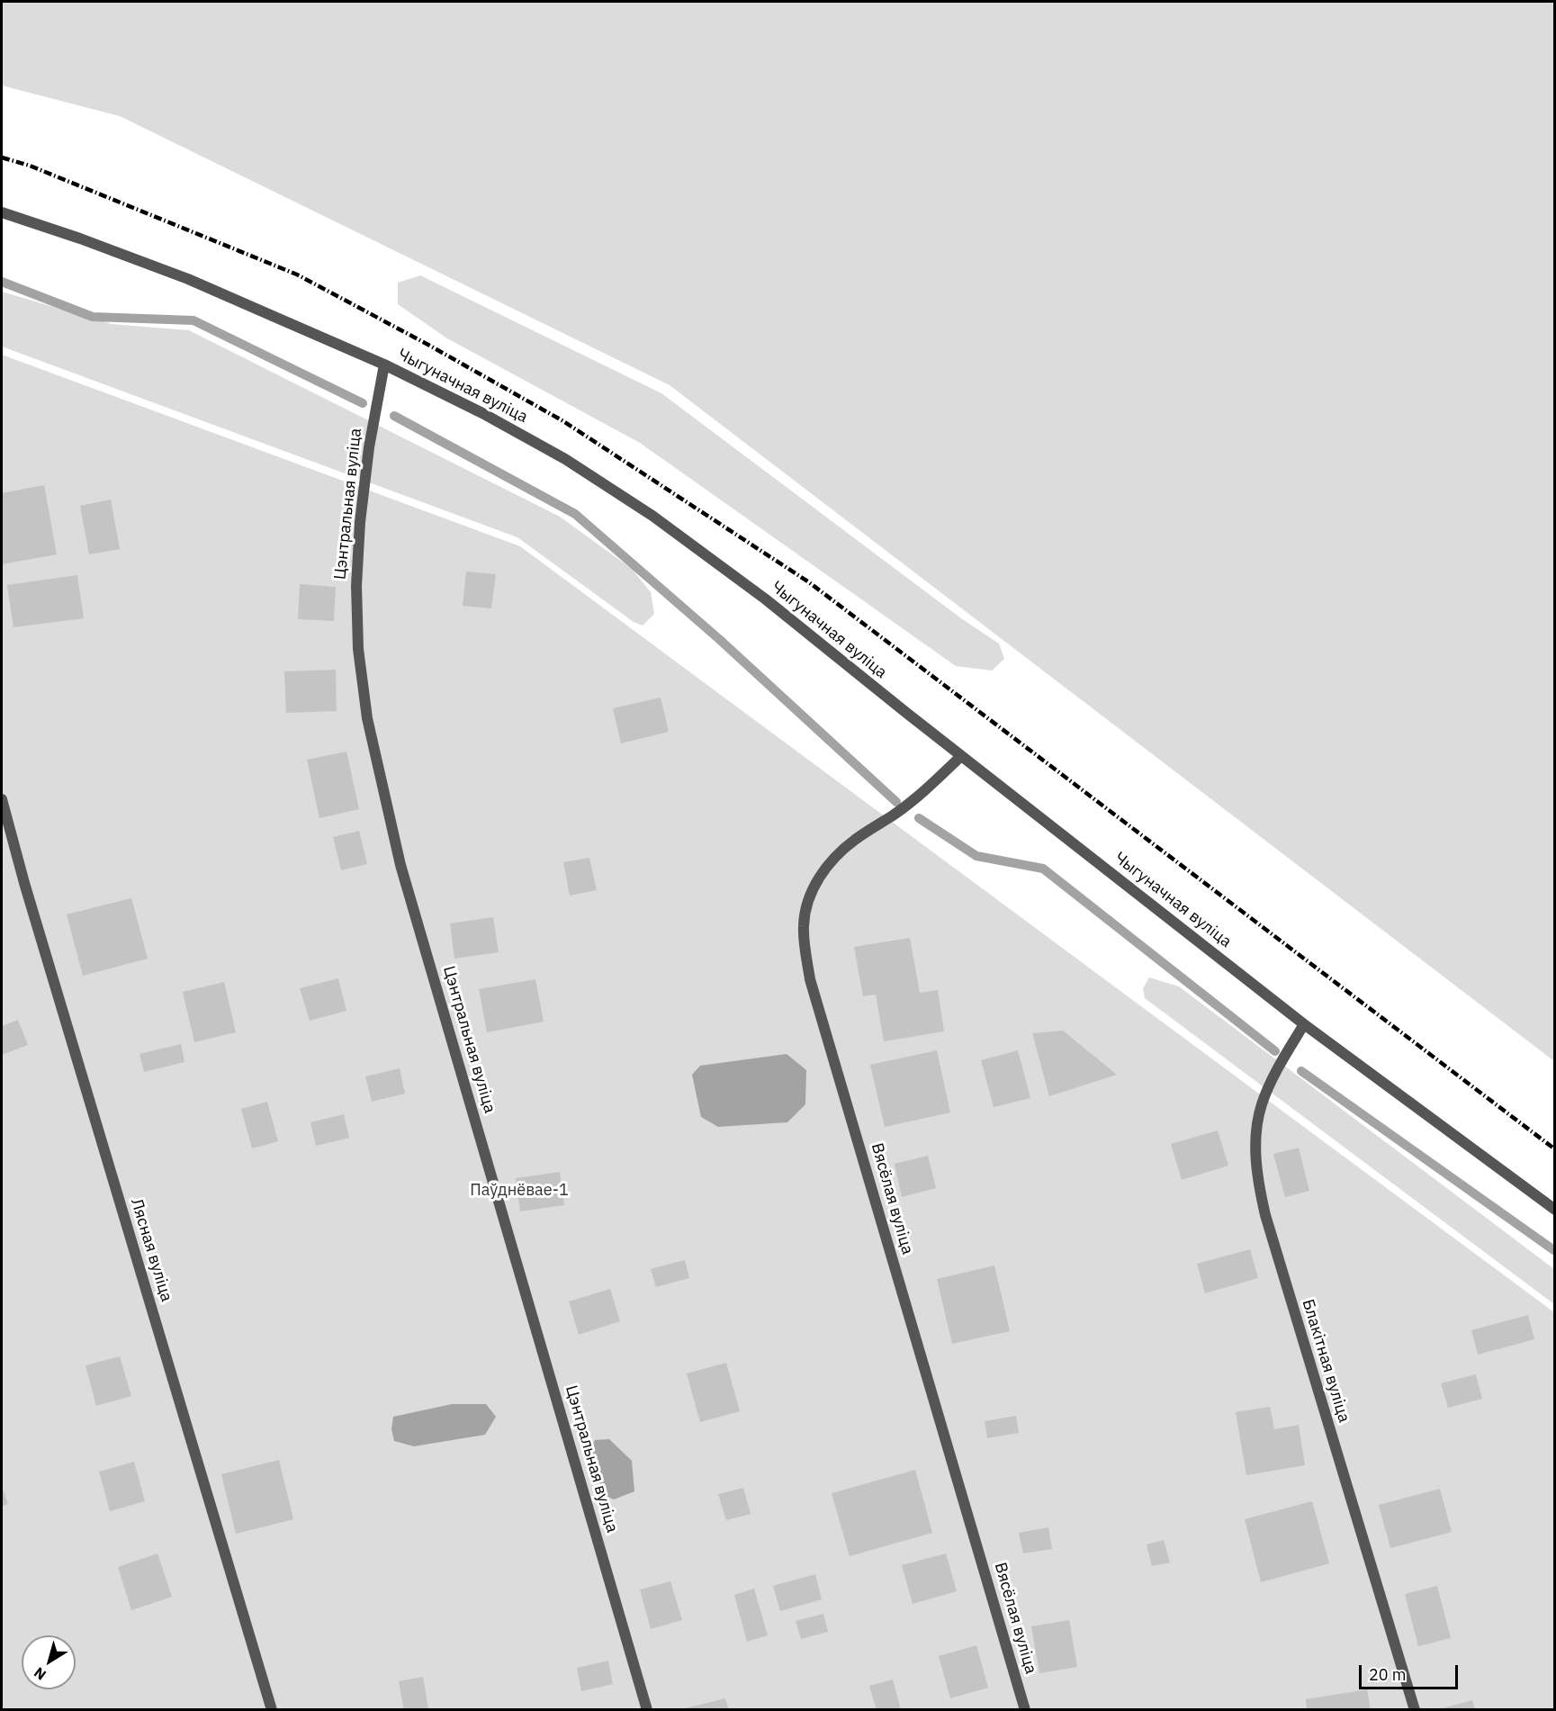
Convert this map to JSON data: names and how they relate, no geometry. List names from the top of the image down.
{
  "streets": {
    "lane": [
      "Чыгуначная вуліца",
      "Цэнтральная вуліца",
      "Вясёлая вуліца",
      "Лясная вуліца",
      "Блакітная вуліца"
    ]
  },
  "crossings": [
    ["Чыгуначная вуліца", "Цэнтральная вуліца"],
    ["Чыгуначная вуліца", "Вясёлая вуліца"],
    ["Чыгуначная вуліца", "Блакітная вуліца"]
  ],
  "parks": ["Паўднёвае-1"],
  "scale_bar": "20 m",
  "north": "bottom left"
}
